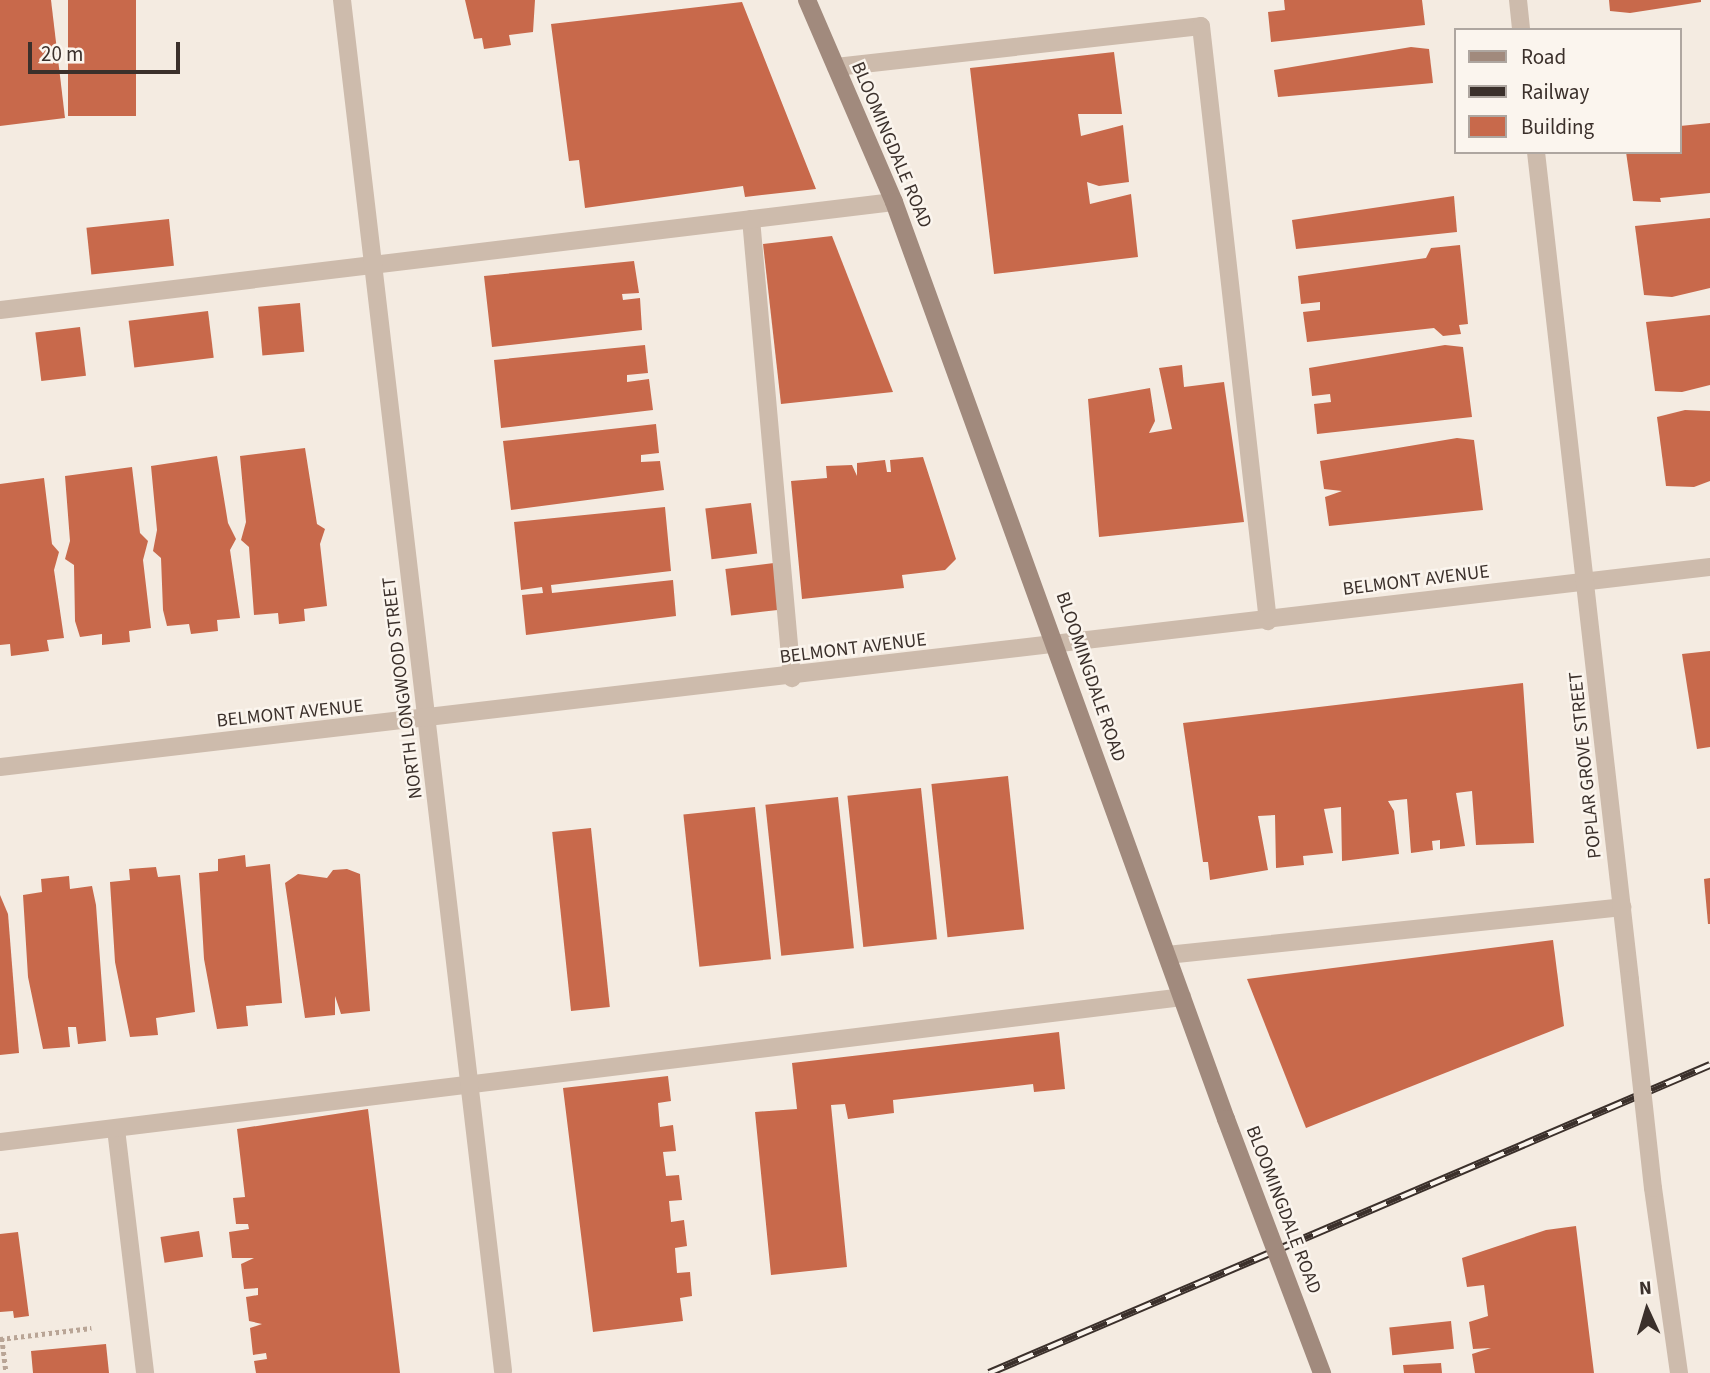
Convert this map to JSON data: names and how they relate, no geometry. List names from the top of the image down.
{
  "streets": {
    "main road": ["BLOOMINGDALE ROAD"],
    "street": ["BELMONT AVENUE", "NORTH LONGWOOD STREET", "POPLAR GROVE STREET"]
  },
  "crossings": [
    ["BLOOMINGDALE ROAD", "BELMONT AVENUE"],
    ["BELMONT AVENUE", "NORTH LONGWOOD STREET"],
    ["BELMONT AVENUE", "POPLAR GROVE STREET"]
  ],
  "legend": ["Road", "Railway", "Building"],
  "scale_bar": "20 m",
  "north": "top"
}
